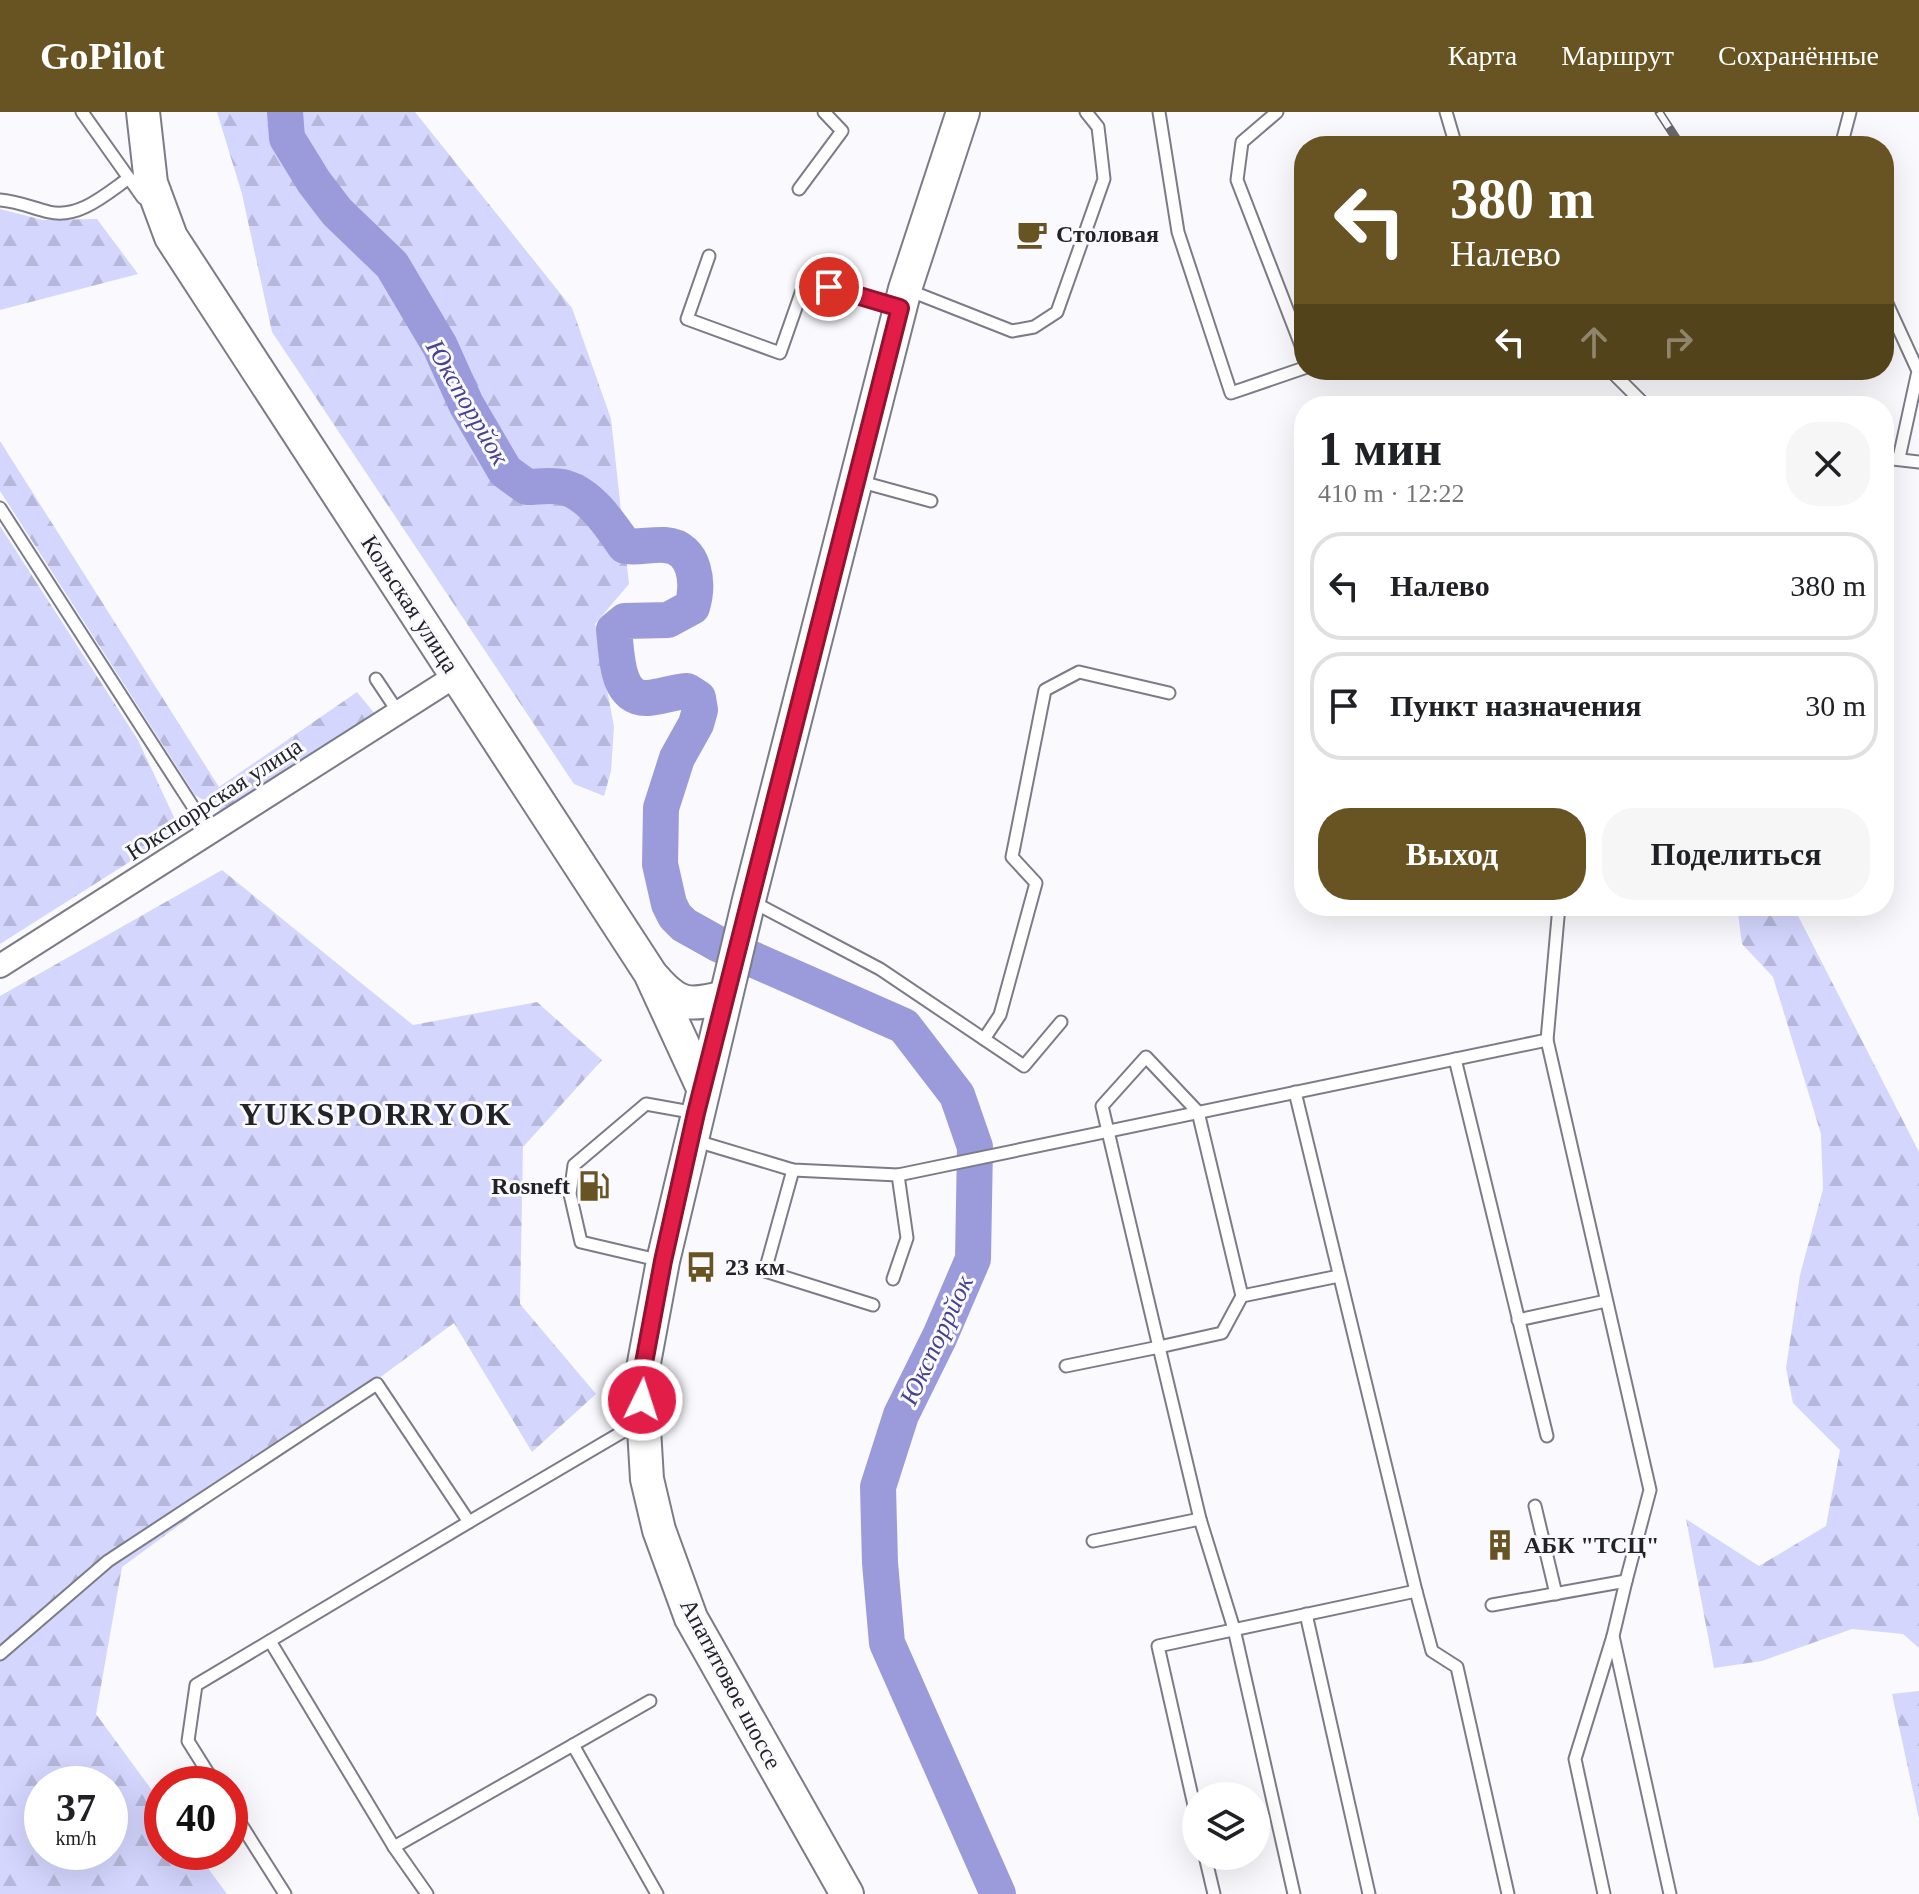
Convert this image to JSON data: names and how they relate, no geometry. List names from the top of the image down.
{
  "streets": {
    "street": ["Кольская улица", "Юкспоррская улица", "Апатитовое шоссе"]
  },
  "crossings": [
    ["Кольская улица", "Юкспоррская улица"],
    ["Кольская улица", "Апатитовое шоссе"]
  ],
  "districts": ["YUKSPORRYOK"],
  "water": ["Юкспоррйок"],
  "places": {
    "cafe": ["Столовая"],
    "fuel station": ["Rosneft"],
    "bus stop": ["23 км"],
    "building": ["АБК \"ТСЦ\""]
  },
  "page": {
    "header": "GoPilot",
    "nav": ["Карта", "Маршрут", "Сохранённые"],
    "turn": ["380 m", "Налево"],
    "heading": ["1 мин", "410 m · 12:22"],
    "list": [
      {
        "name": "Налево",
        "value": "380 m"
      },
      {
        "name": "Пункт назначения",
        "value": "30 m"
      }
    ],
    "buttons": ["Выход", "Поделиться"],
    "speed": "37 km/h",
    "limit": "40"
  }
}
